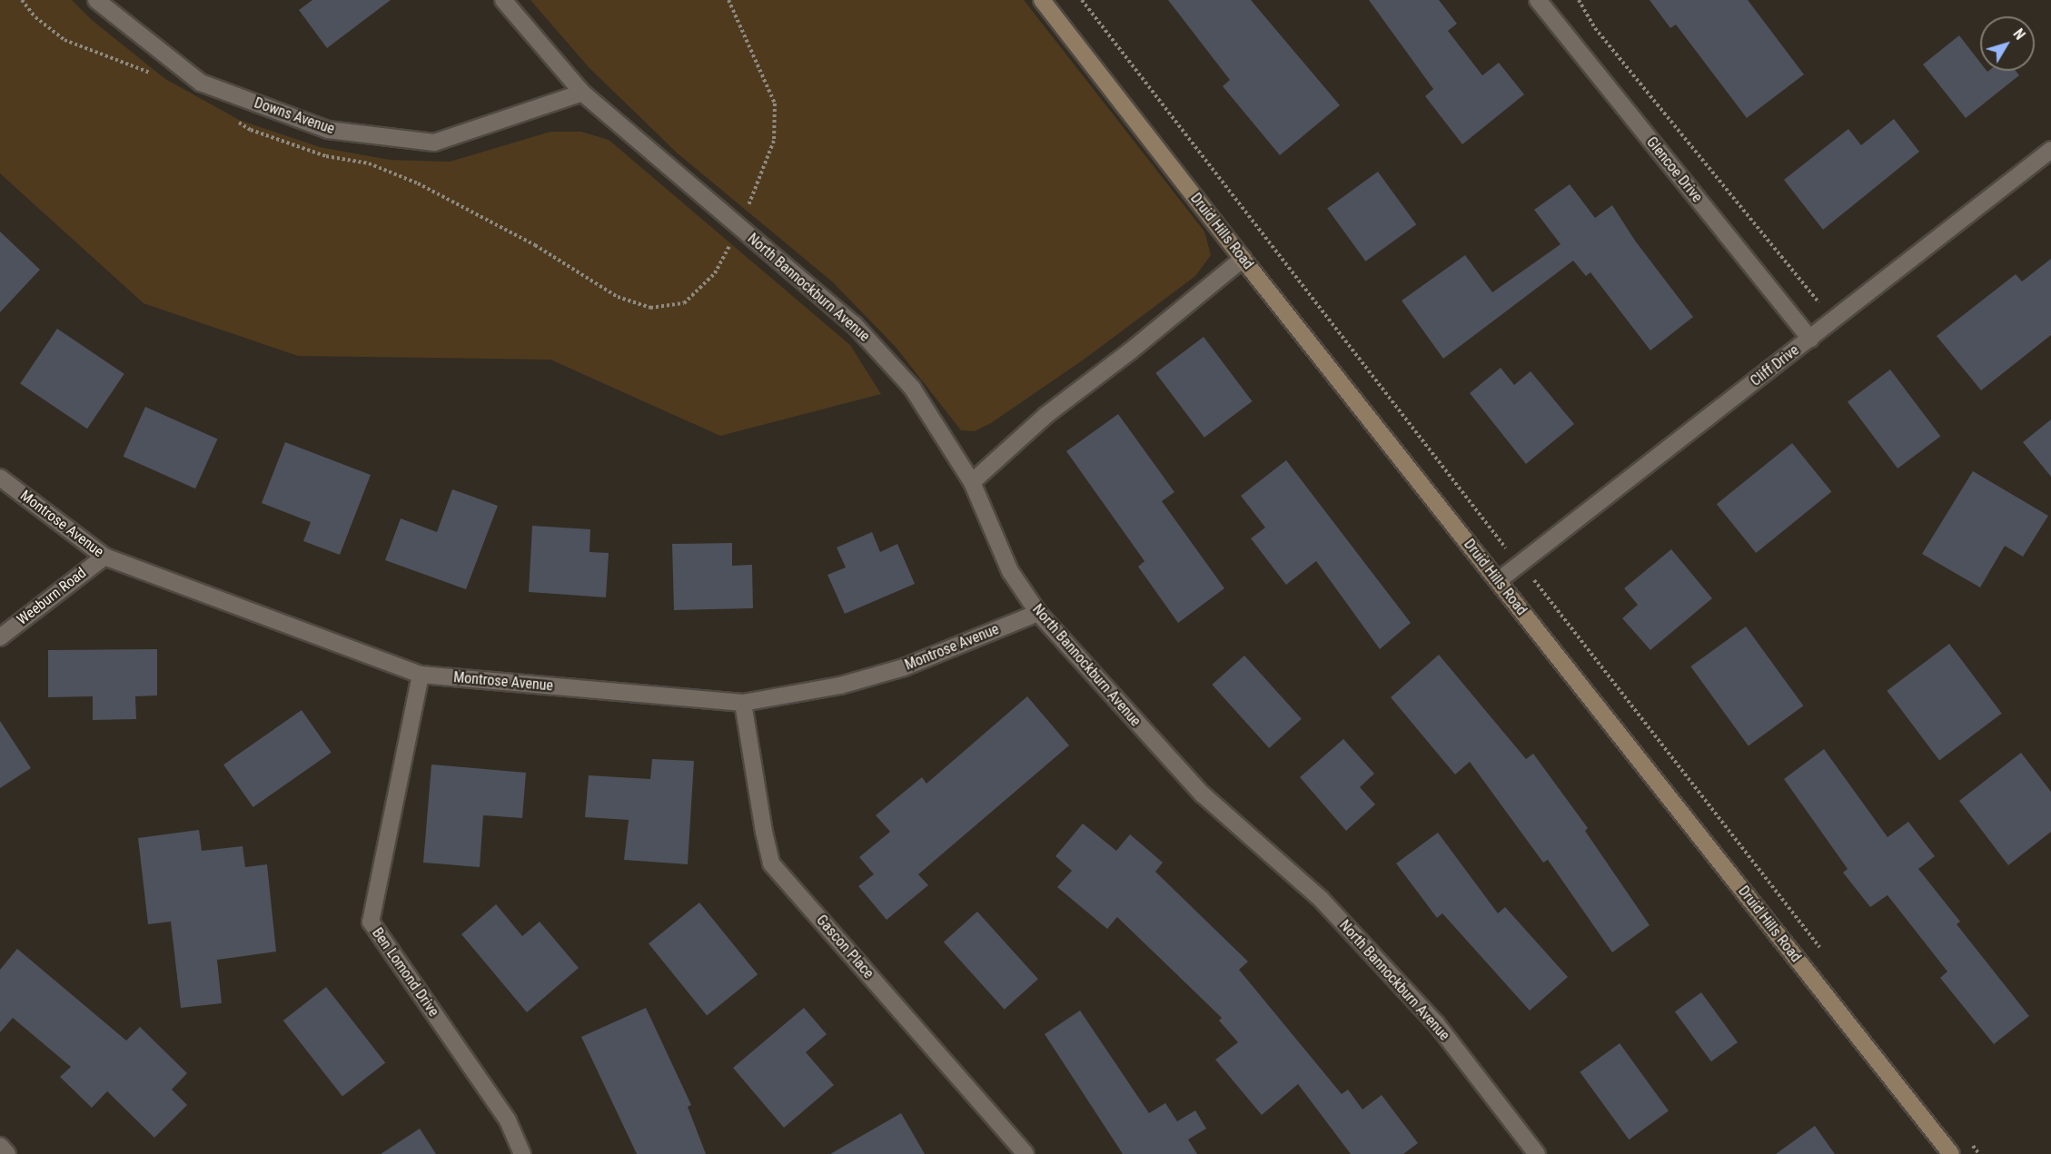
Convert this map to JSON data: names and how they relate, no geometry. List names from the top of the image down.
{
  "streets": {
    "street": [
      "Downs Avenue",
      "Glencoe Drive",
      "Druid Hills Road",
      "North Bannockburn Avenue",
      "Cliff Drive",
      "Montrose Avenue",
      "Weeburn Road",
      "Gascon Place",
      "Ben Lomond Drive"
    ]
  },
  "crossings": [
    ["Downs Avenue", "North Bannockburn Avenue"],
    ["Glencoe Drive", "Cliff Drive"],
    ["Druid Hills Road", "Cliff Drive"],
    ["North Bannockburn Avenue", "Montrose Avenue"],
    ["Montrose Avenue", "Weeburn Road"],
    ["Montrose Avenue", "Gascon Place"],
    ["Montrose Avenue", "Ben Lomond Drive"]
  ],
  "north": "top right"
}
